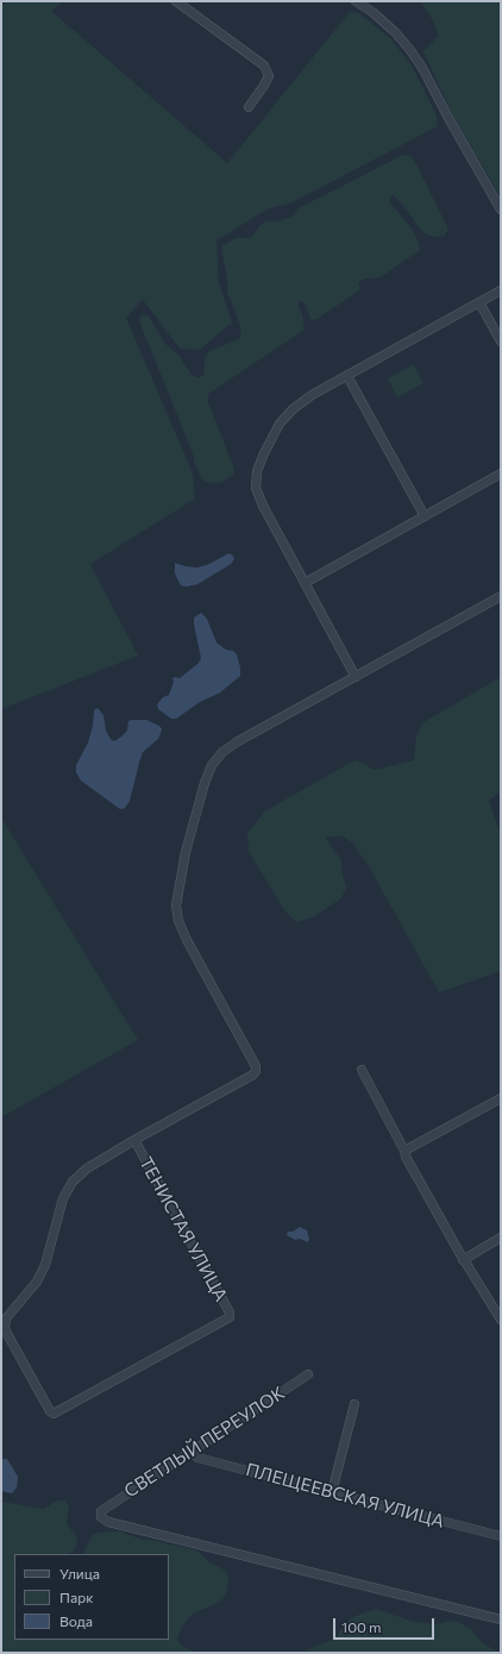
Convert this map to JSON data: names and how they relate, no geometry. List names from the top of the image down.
{
  "streets": {
    "street": ["ТЕНИСТАЯ УЛИЦА", "СВЕТЛЫЙ ПЕРЕУЛОК", "ПЛЕЩЕЕВСКАЯ УЛИЦА"]
  },
  "crossings": [
    ["СВЕТЛЫЙ ПЕРЕУЛОК", "ПЛЕЩЕЕВСКАЯ УЛИЦА"]
  ],
  "legend": ["Улица", "Парк", "Вода"],
  "scale_bar": "100 m"
}
